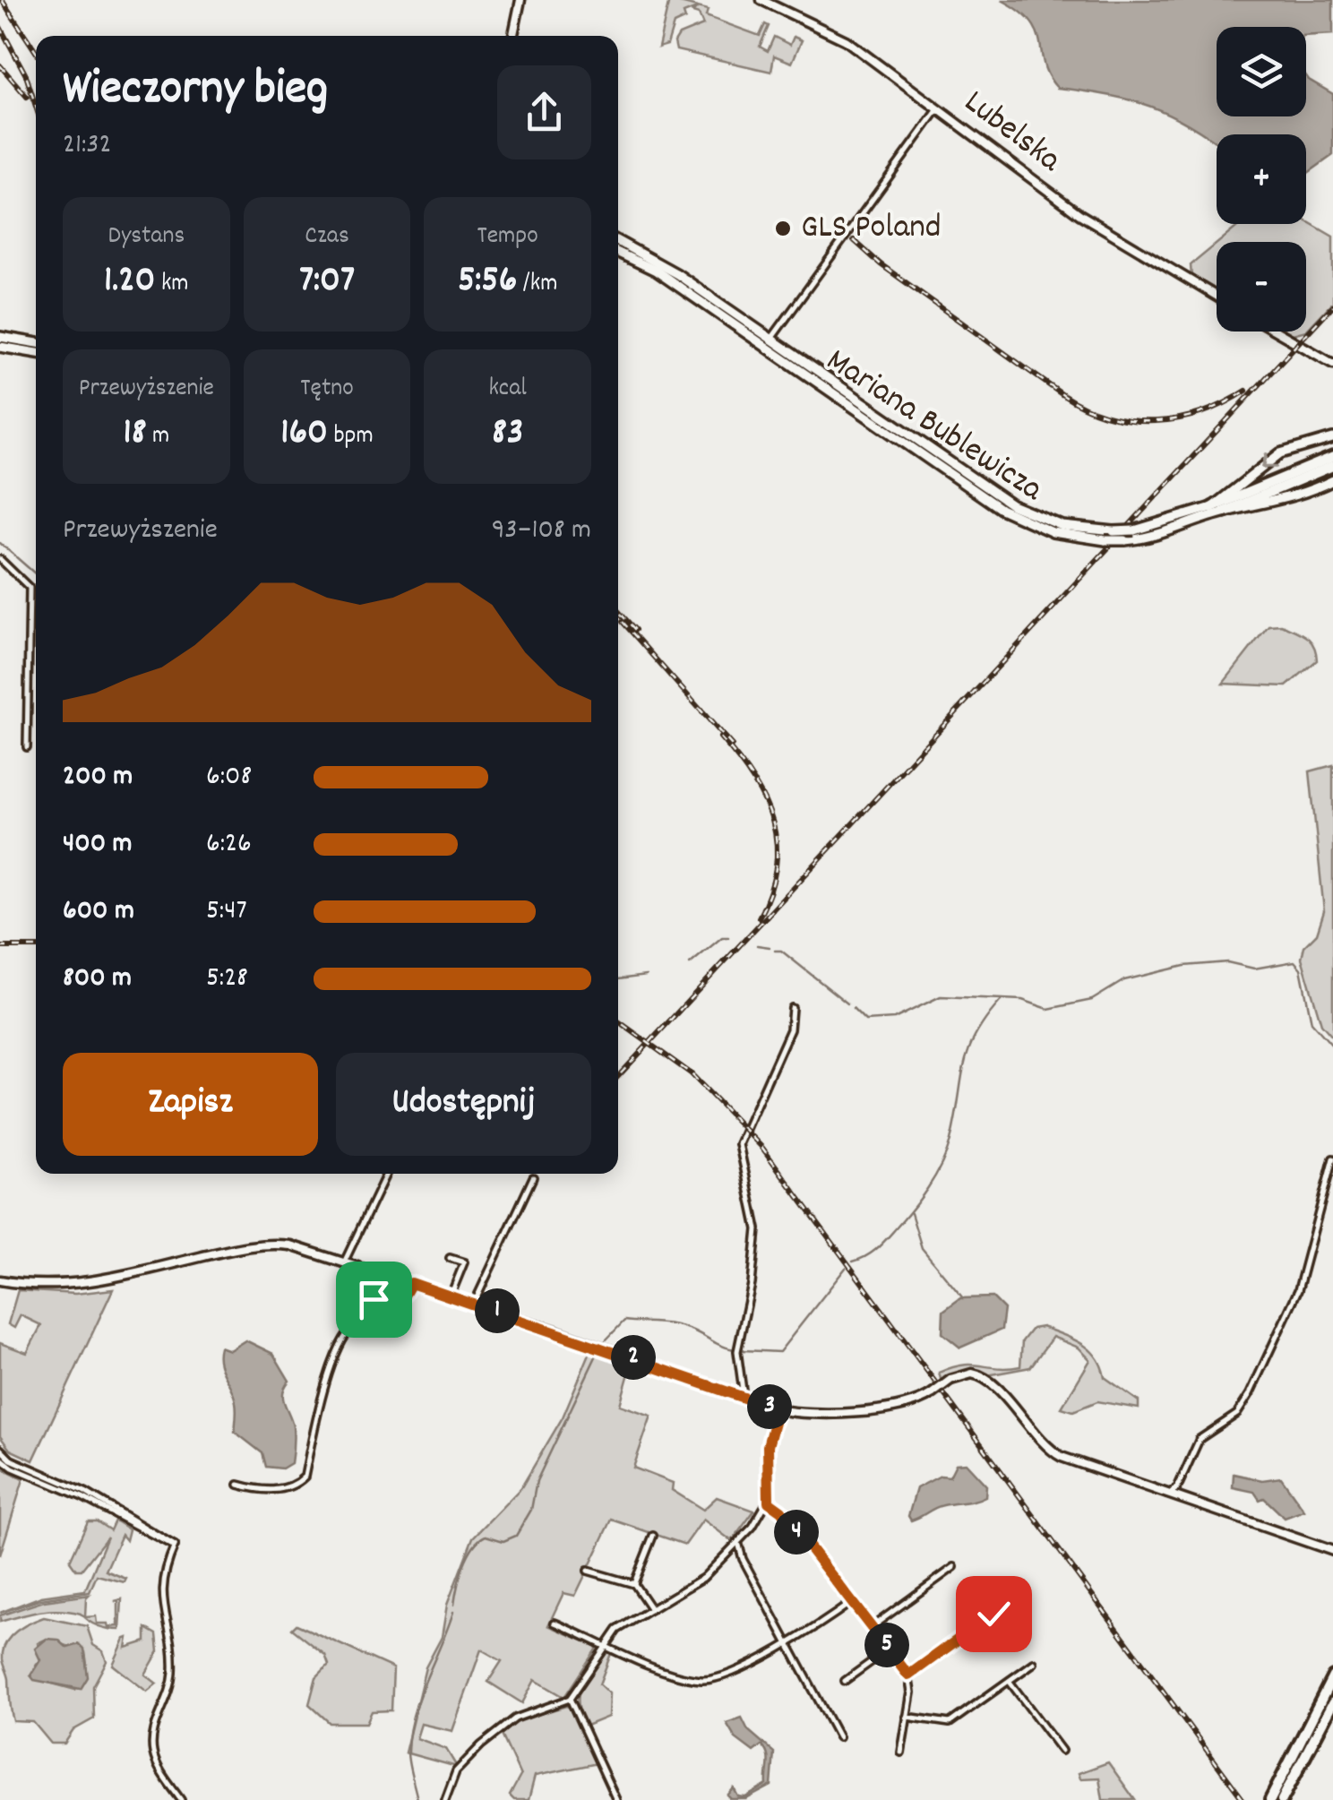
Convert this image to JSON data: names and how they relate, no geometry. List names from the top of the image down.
{
  "streets": {
    "highway": ["Mariana Bublewicza"],
    "street": ["Lubelska"]
  },
  "places": ["GLS Poland"],
  "page": {
    "map_buttons": ["+", "−"],
    "heading": ["Wieczorny bieg", "21:32"],
    "stats": [
      ["Dystans", "1.20 km"],
      ["Czas", "7:07"],
      ["Tempo", "5:56 /km"],
      ["Przewyższenie", "18 m"],
      ["Tętno", "160 bpm"],
      ["kcal", "83"]
    ],
    "chart": ["Przewyższenie", "93–108 m"],
    "list": [
      {
        "name": "200 m",
        "note": "6:08"
      },
      {
        "name": "400 m",
        "note": "6:26"
      },
      {
        "name": "600 m",
        "note": "5:47"
      },
      {
        "name": "800 m",
        "note": "5:28"
      }
    ],
    "buttons": ["Zapisz", "Udostępnij"],
    "pins": [
      "1",
      "2",
      "3",
      "4",
      "5"
    ]
  }
}
